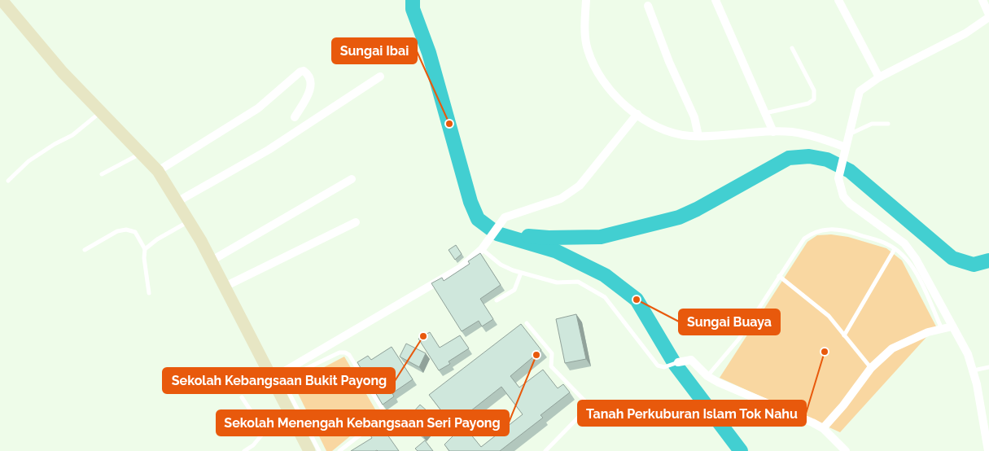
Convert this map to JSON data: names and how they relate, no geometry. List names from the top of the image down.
{
  "places": [
    "Sungai Ibai",
    "Sungai Buaya",
    "Sekolah Kebangsaan Bukit Payong",
    "Tanah Perkuburan Islam Tok Nahu",
    "Sekolah Menengah Kebangsaan Seri Payong"
  ]
}
